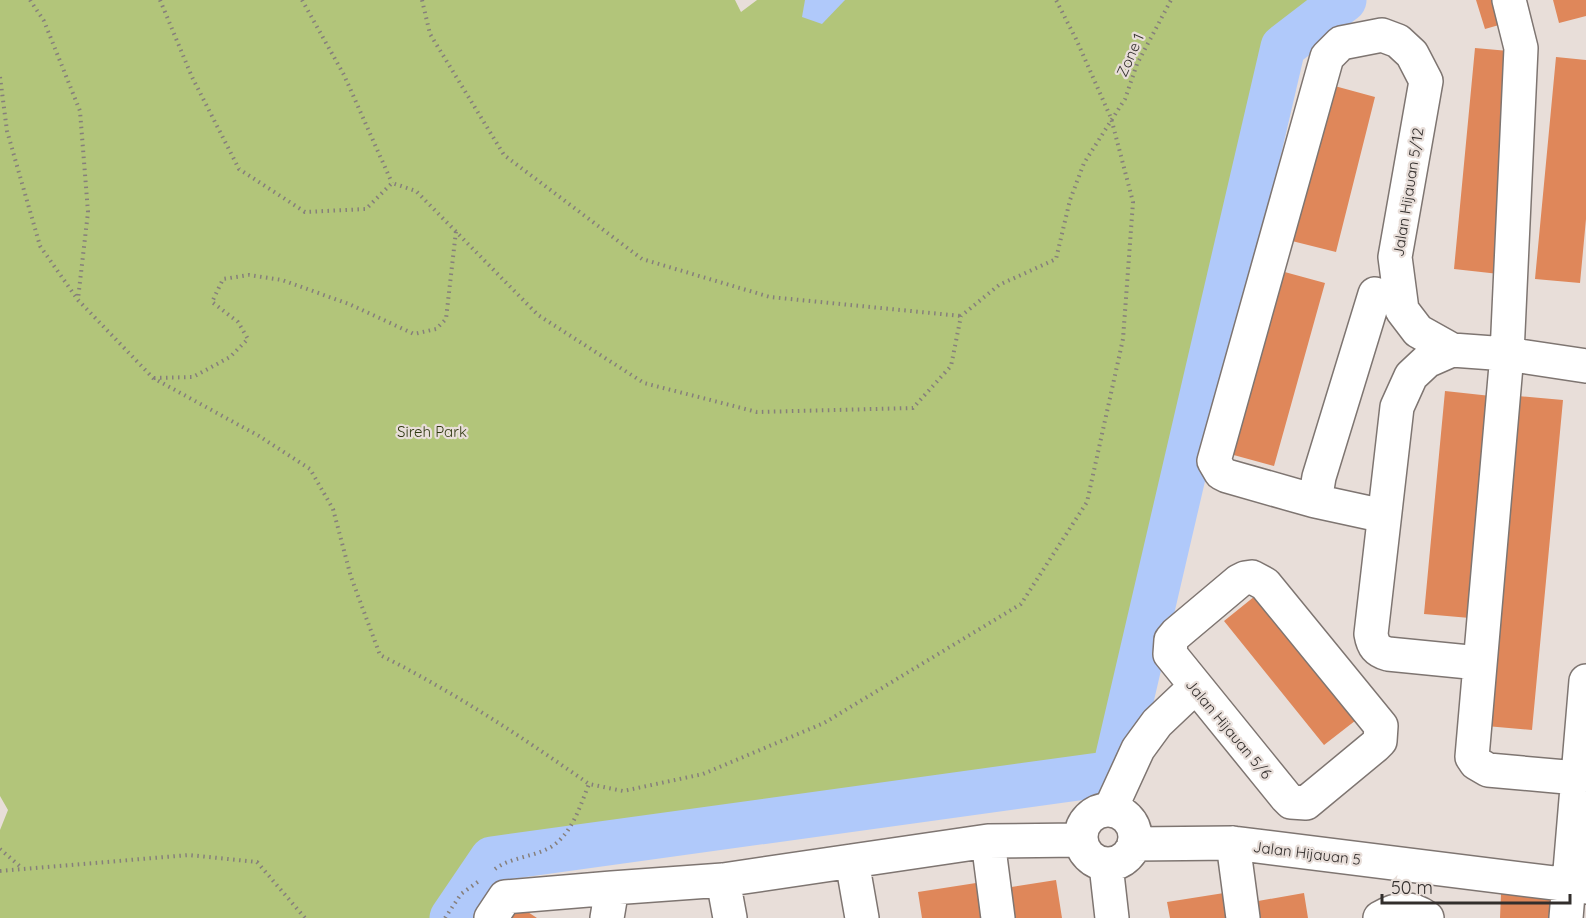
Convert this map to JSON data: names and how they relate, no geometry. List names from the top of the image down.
{
  "streets": {
    "street": ["Jalan Hijauan 5/12", "Jalan Hijauan 5/6", "Jalan Hijauan 5"],
    "path": ["Zone 1"]
  },
  "parks": ["Sireh Park"],
  "scale_bar": "50 m"
}
